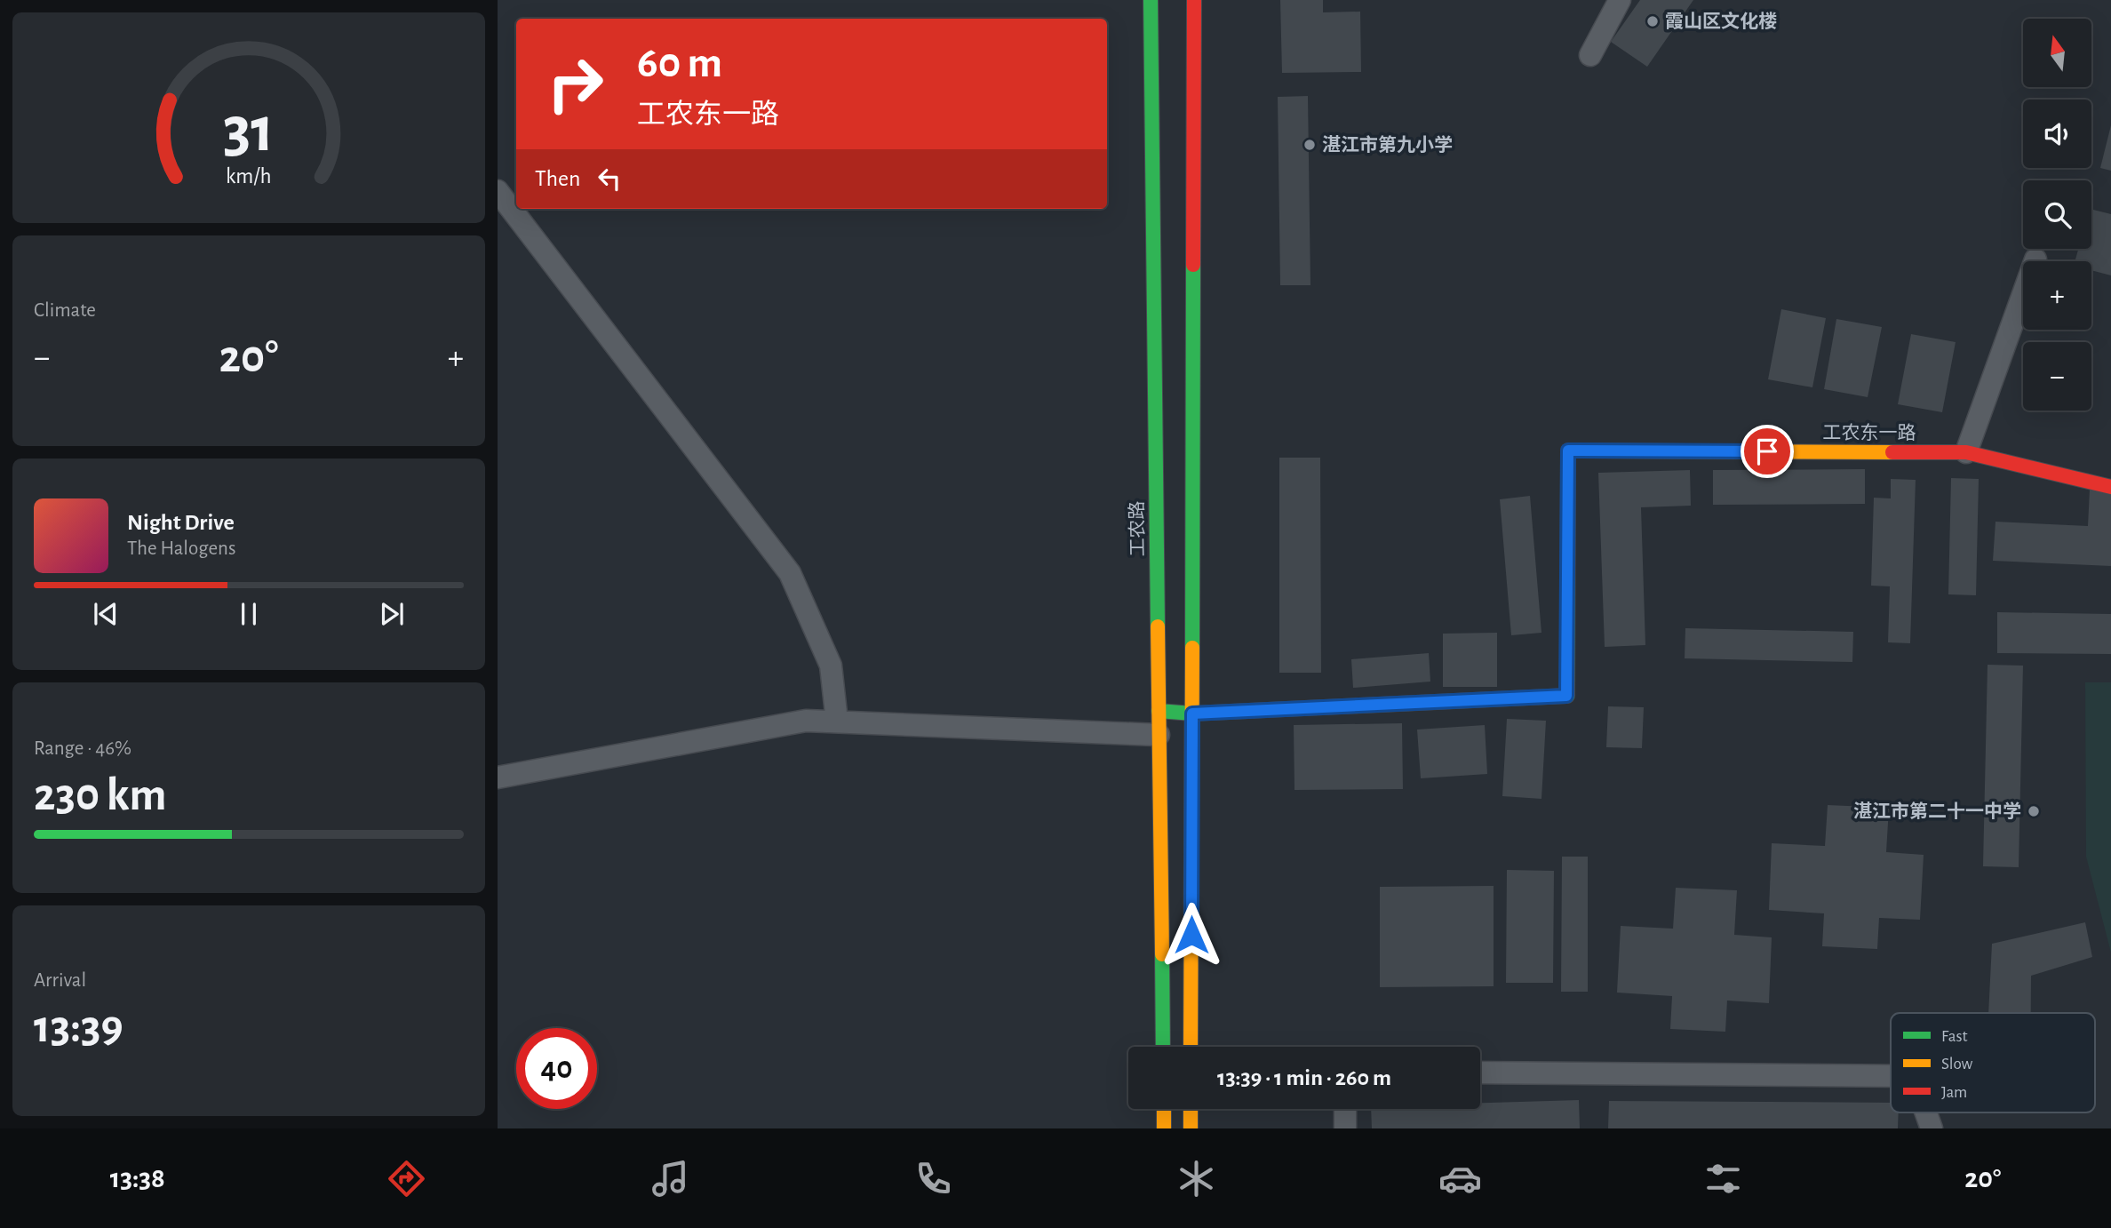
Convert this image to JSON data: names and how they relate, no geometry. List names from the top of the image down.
{
  "streets": {
    "street": ["工农东一路", "工农路"]
  },
  "crossings": [
    ["工农东一路", "工农路"]
  ],
  "places": ["霞山区文化楼", "湛江市第九小学", "湛江市第二十一中学"],
  "legend": ["Fast", "Slow", "Jam"],
  "north": "top",
  "page": {
    "map_buttons": ["+", "−"],
    "turn": ["60 m", "工农东一路"],
    "then": "Then",
    "tile": [
      "Climate",
      ["Range · 46%", "230 km"],
      ["Arrival", "13:39"]
    ],
    "heat": ["−", "20°", "+"],
    "song": ["Night Drive", "The Halogens"],
    "limit": "40",
    "trip": "13:39 · 1 min · 260 m",
    "tabs": ["13:38", "20°"],
    "gauge": ["31", "km/h"]
  }
}
